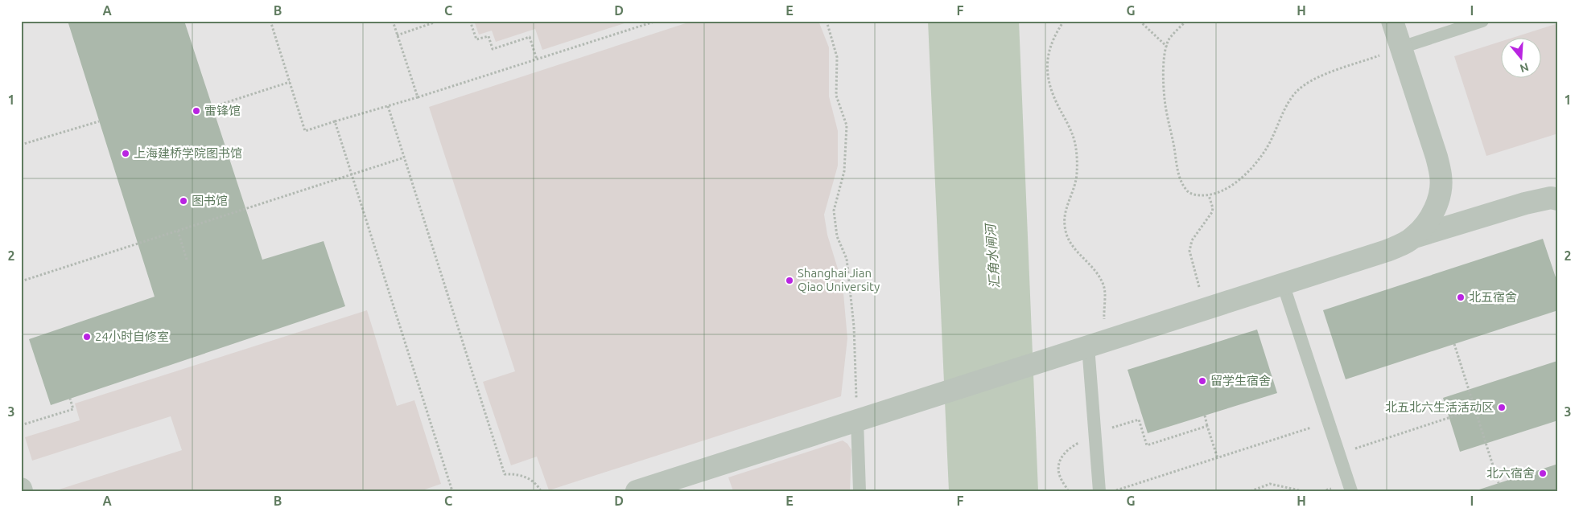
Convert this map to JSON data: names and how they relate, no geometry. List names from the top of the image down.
{
  "water": ["汇角水闸河"],
  "places": [
    "雷锋馆",
    "上海建桥学院图书馆",
    "图书馆",
    "Shanghai Jian Qiao University",
    "北五宿舍",
    "24小时自修室",
    "留学生宿舍",
    "北五北六生活活动区",
    "北六宿舍"
  ],
  "north": "bottom",
  "grid": {
    "columns": [
      "A",
      "B",
      "C",
      "D",
      "E",
      "F",
      "G",
      "H",
      "I"
    ],
    "rows": ["1", "2", "3"]
  }
}
